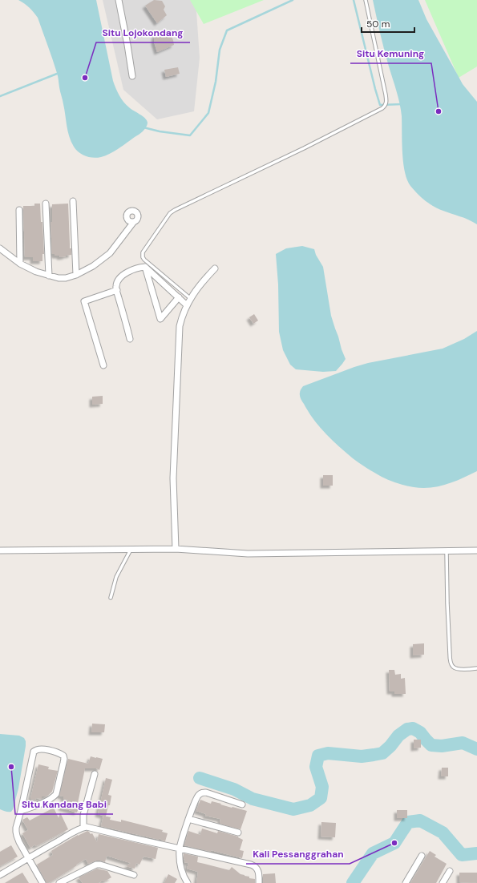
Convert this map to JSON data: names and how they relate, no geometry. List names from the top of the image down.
{
  "places": [
    "Situ Lojokondang",
    "Situ Kemuning",
    "Situ Kandang Babi",
    "Kali Pessanggrahan"
  ],
  "scale_bar": "50 m"
}
